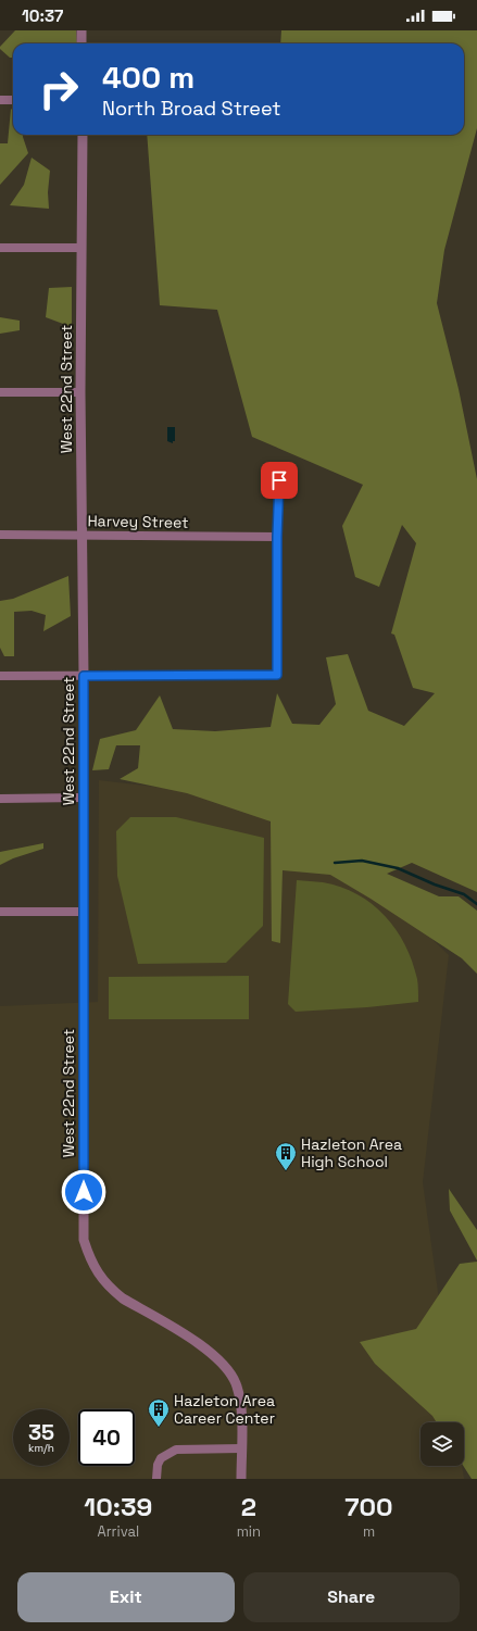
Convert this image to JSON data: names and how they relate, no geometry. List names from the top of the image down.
{
  "streets": {
    "street": ["West 22nd Street", "Harvey Street"]
  },
  "crossings": [
    ["West 22nd Street", "Harvey Street"]
  ],
  "places": {
    "building": ["Hazleton Area High School", "Hazleton Area Career Center"]
  },
  "page": {
    "status": "10:37",
    "turn": ["400 m", "North Broad Street"],
    "speed": "35 km/h",
    "limit": "40",
    "eta": [
      "10:39",
      "Arrival",
      "2",
      "min",
      "700",
      "m"
    ],
    "buttons": ["Exit", "Share"]
  }
}
